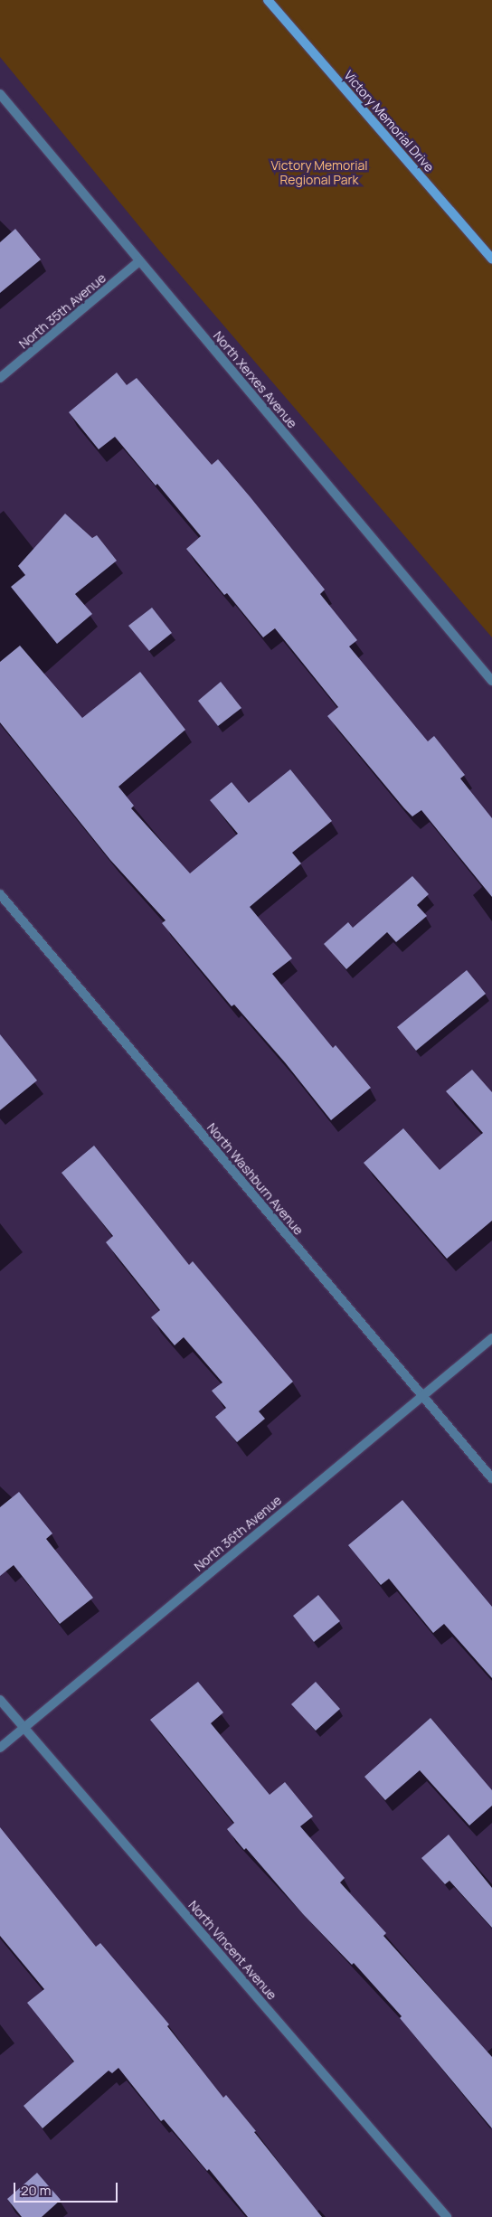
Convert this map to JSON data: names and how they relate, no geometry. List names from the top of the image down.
{
  "streets": {
    "street": [
      "Victory Memorial Drive",
      "North 35th Avenue",
      "North Xerxes Avenue",
      "North Washburn Avenue",
      "North 36th Avenue",
      "North Vincent Avenue"
    ]
  },
  "crossings": [
    ["North 35th Avenue", "North Xerxes Avenue"],
    ["North Washburn Avenue", "North 36th Avenue"],
    ["North 36th Avenue", "North Vincent Avenue"]
  ],
  "parks": ["Victory Memorial Regional Park"],
  "scale_bar": "20 m"
}
